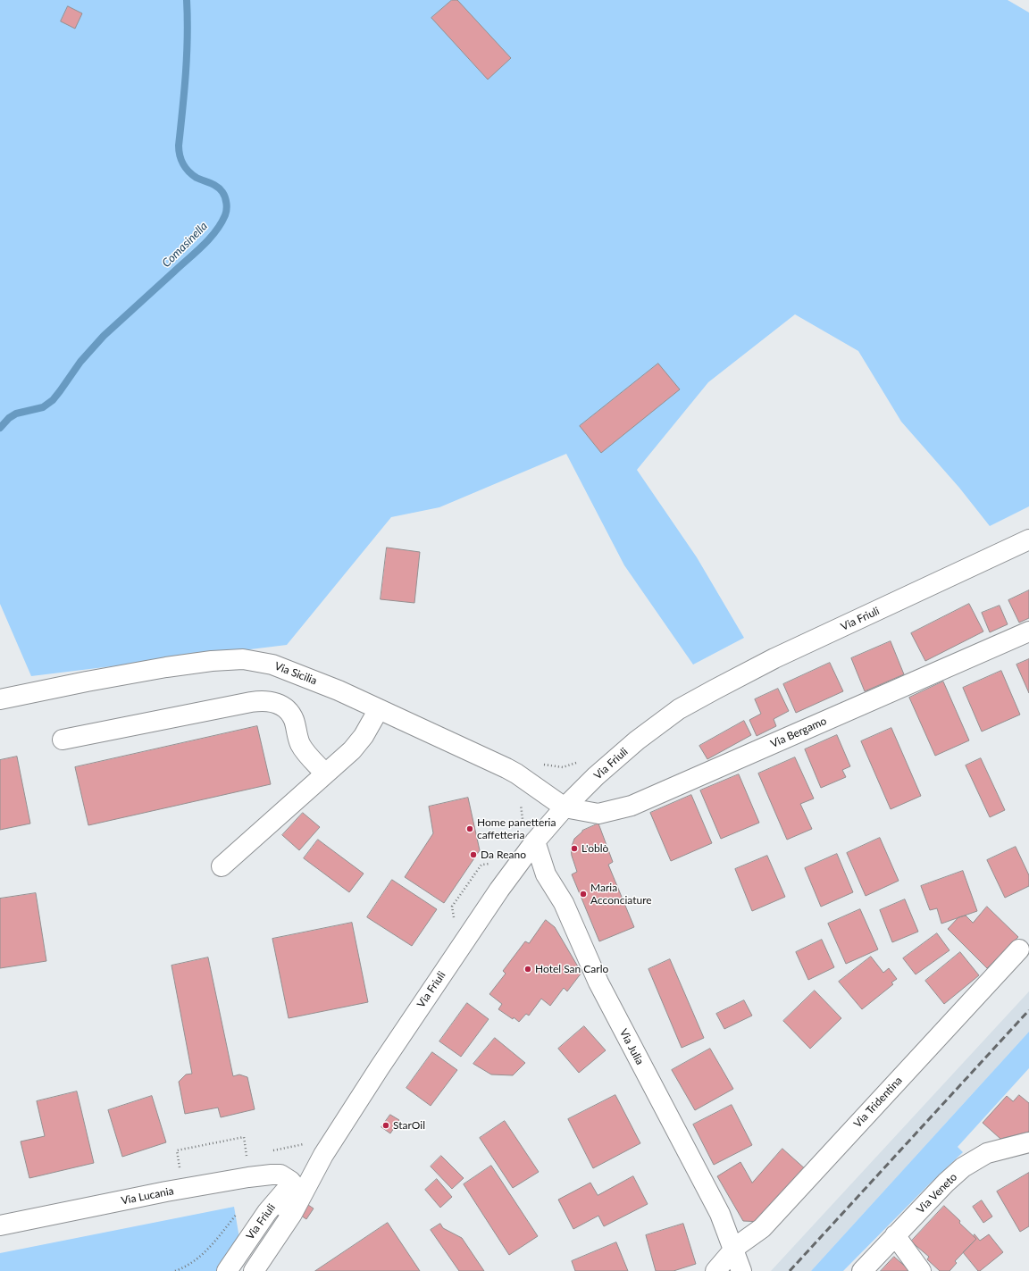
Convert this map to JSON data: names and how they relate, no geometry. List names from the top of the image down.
{
  "streets": {
    "street": [
      "Via Friuli",
      "Via Sicilia",
      "Via Bergamo",
      "Via Julia",
      "Via Tridentina",
      "Via Veneto",
      "Via Lucania"
    ]
  },
  "crossings": [
    ["Via Friuli", "Via Sicilia"],
    ["Via Friuli", "Via Bergamo"],
    ["Via Friuli", "Via Julia"],
    ["Via Friuli", "Via Lucania"],
    ["Via Sicilia", "Via Bergamo"],
    ["Via Julia", "Via Tridentina"]
  ],
  "water": ["Comasinella"],
  "places": [
    "Home panetteria caffetteria",
    "L'oblò",
    "Da Reano",
    "Maria Acconciature",
    "Hotel San Carlo",
    "StarOil"
  ]
}
